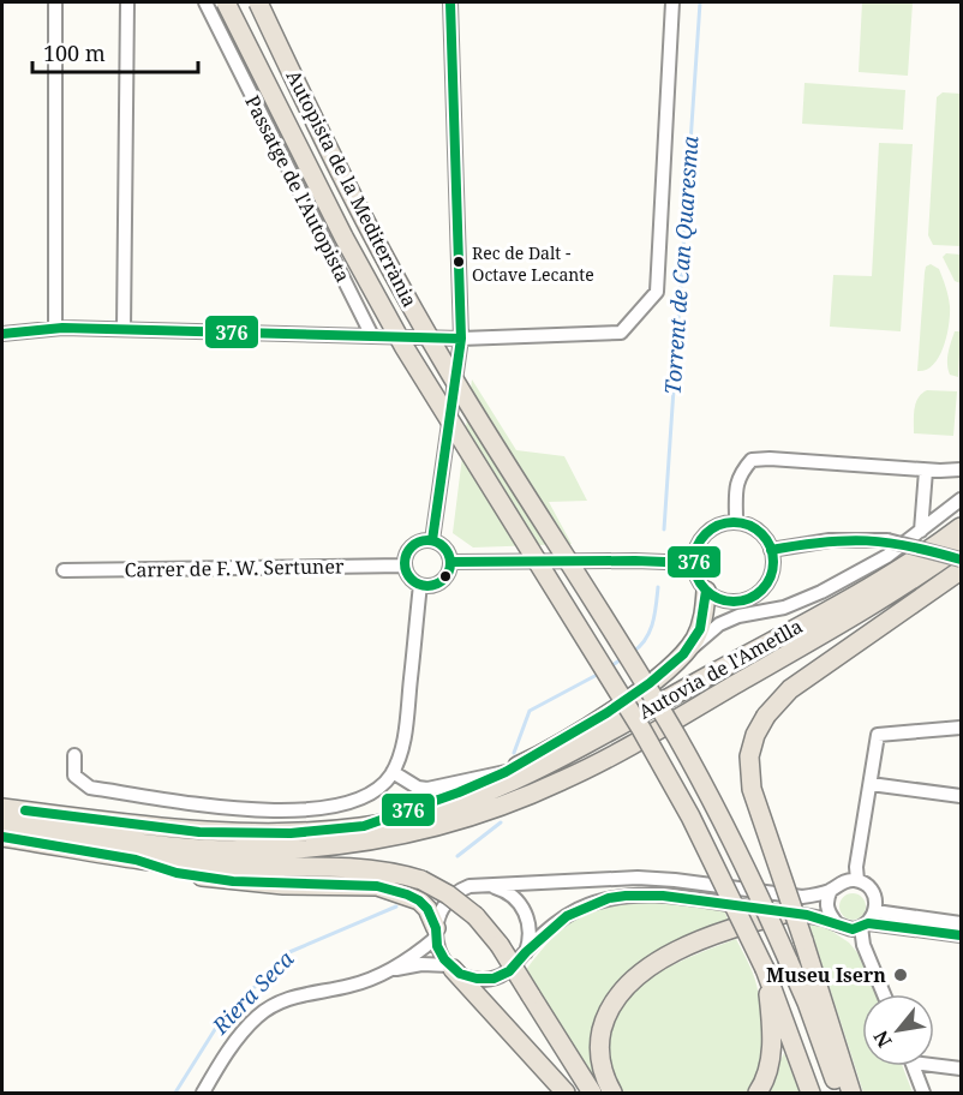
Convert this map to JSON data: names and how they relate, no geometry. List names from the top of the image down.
{
  "streets": {
    "highway": ["Autopista de la Mediterrània", "Autovia de l'Ametlla"],
    "street": ["Passatge de l'Autopista", "Carrer de F. W. Sertuner"]
  },
  "water": ["Torrent de Can Quaresma", "Riera Seca"],
  "places": ["Rec de Dalt - Octave Lecante", "Museu Isern"],
  "lines": ["transit line 376"],
  "scale_bar": "100 m",
  "north": "bottom left"
}
